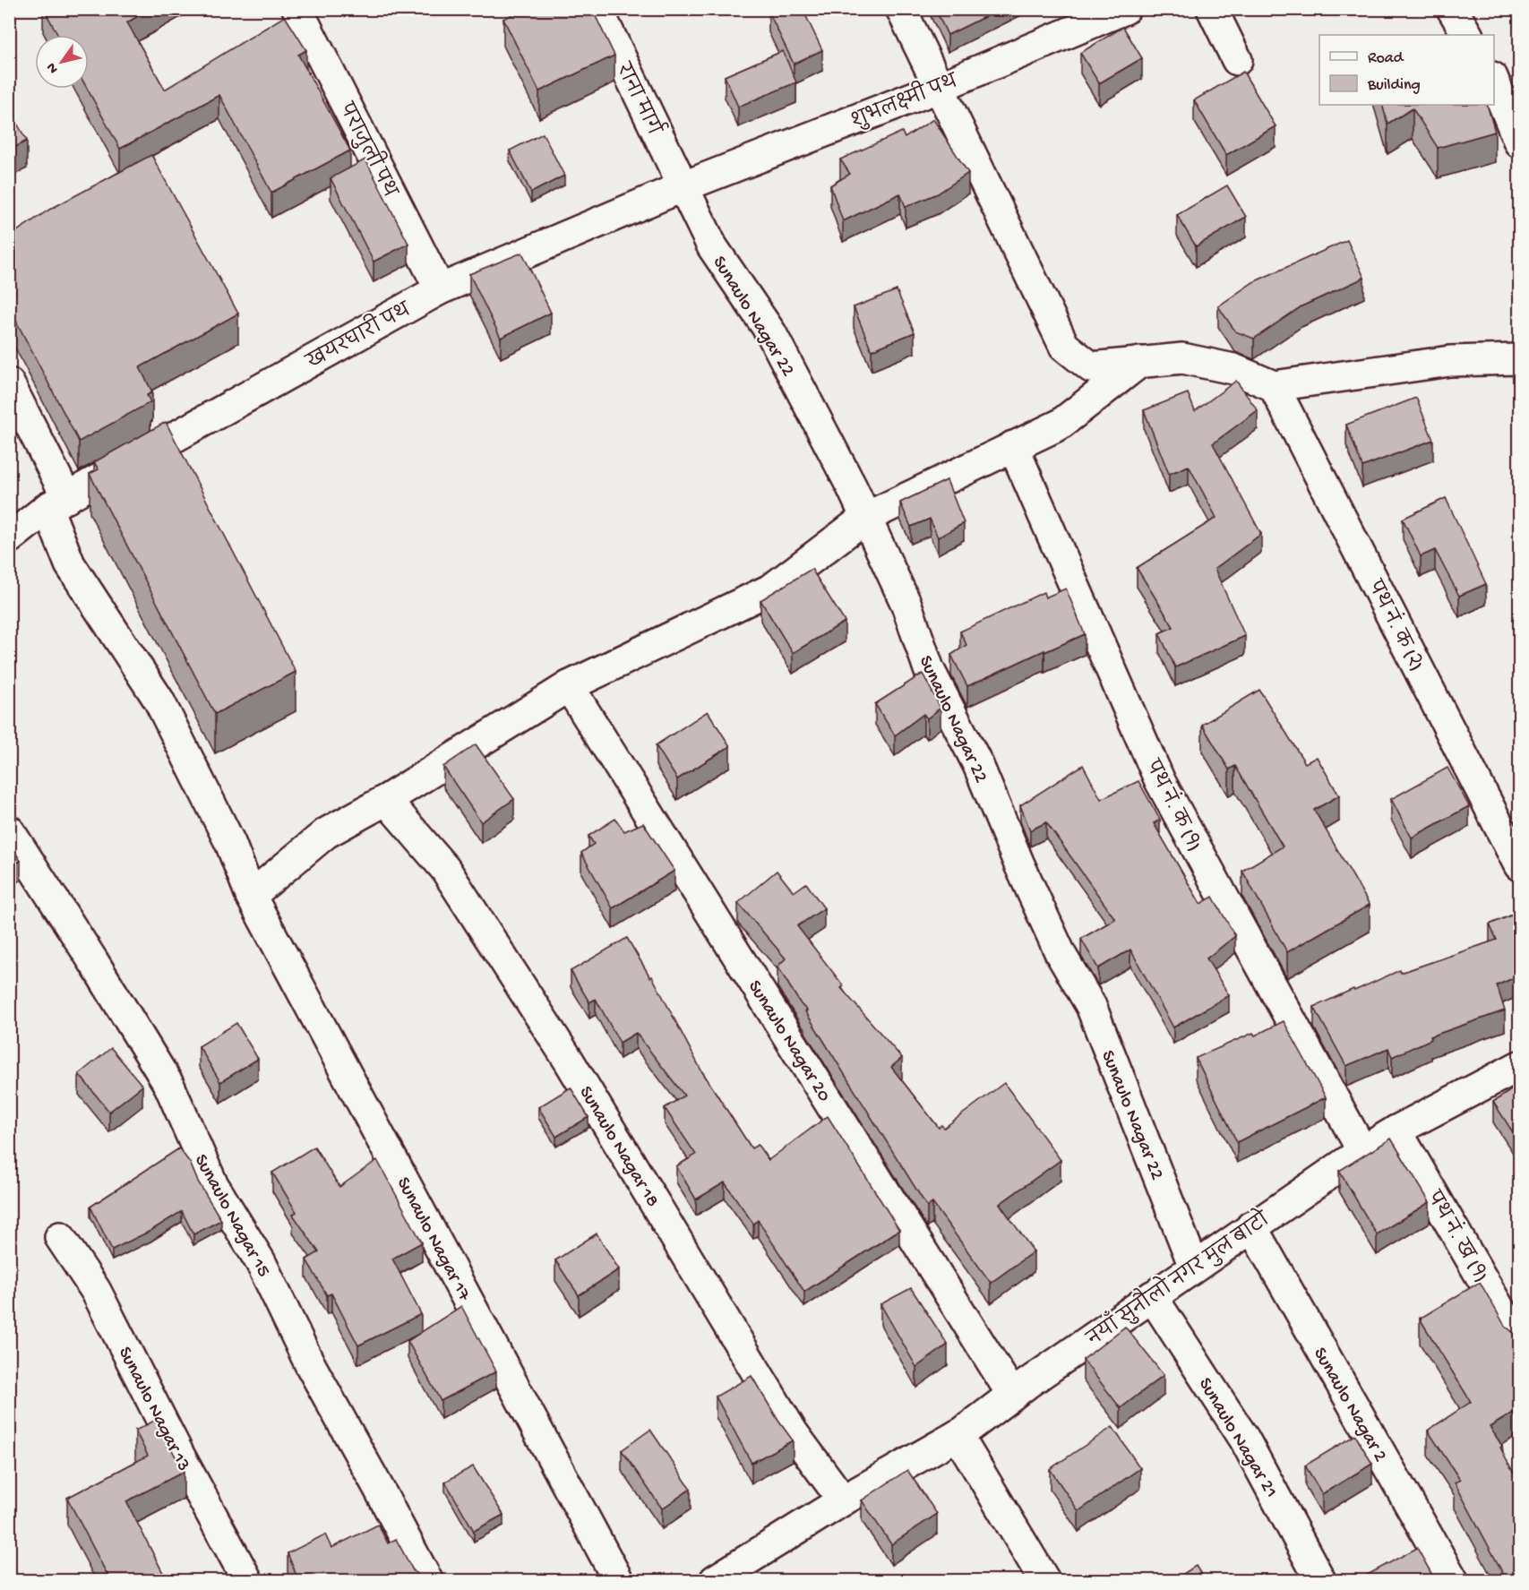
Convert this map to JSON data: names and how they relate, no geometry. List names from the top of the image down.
{
  "streets": {
    "street": [
      "राना मार्ग",
      "शुभलक्ष्मी पथ",
      "पराजुली पथ",
      "Sunaulo Nagar 22",
      "खयरघारी पथ",
      "पथ नं. क (२)",
      "पथ नं. क (१)",
      "Sunaulo Nagar 20",
      "Sunaulo Nagar 18",
      "Sunaulo Nagar 15",
      "पथ नं. ख (१)",
      "Sunaulo Nagar 17",
      "नयाँ सुनौलो नगर मुल बाटो",
      "Sunaulo Nagar 2",
      "Sunaulo Nagar 13",
      "Sunaulo Nagar 21"
    ]
  },
  "crossings": [
    ["राना मार्ग", "शुभलक्ष्मी पथ"],
    ["राना मार्ग", "Sunaulo Nagar 22"],
    ["राना मार्ग", "खयरघारी पथ"],
    ["शुभलक्ष्मी पथ", "Sunaulo Nagar 22"],
    ["शुभलक्ष्मी पथ", "खयरघारी पथ"],
    ["पराजुली पथ", "खयरघारी पथ"],
    ["Sunaulo Nagar 22", "खयरघारी पथ"],
    ["Sunaulo Nagar 22", "नयाँ सुनौलो नगर मुल बाटो"],
    ["खयरघारी पथ", "Sunaulo Nagar 17"],
    ["पथ नं. क (१)", "नयाँ सुनौलो नगर मुल बाटो"],
    ["Sunaulo Nagar 20", "नयाँ सुनौलो नगर मुल बाटो"],
    ["Sunaulo Nagar 18", "नयाँ सुनौलो नगर मुल बाटो"],
    ["पथ नं. ख (१)", "नयाँ सुनौलो नगर मुल बाटो"],
    ["नयाँ सुनौलो नगर मुल बाटो", "Sunaulo Nagar 2"],
    ["नयाँ सुनौलो नगर मुल बाटो", "Sunaulo Nagar 21"]
  ],
  "legend": ["Road", "Building"],
  "north": "bottom left"
}
